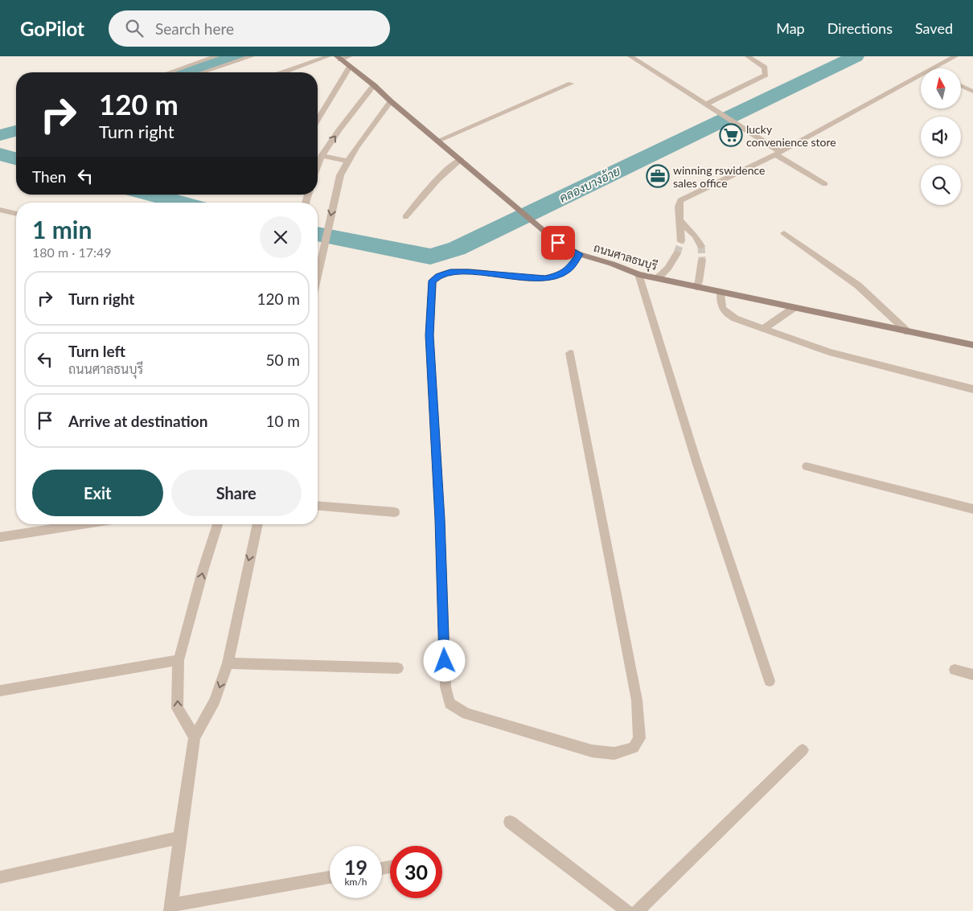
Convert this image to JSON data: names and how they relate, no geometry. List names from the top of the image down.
{
  "streets": {
    "street": ["ถนนศาลธนบุรี"]
  },
  "water": ["คลองบางอ้าย"],
  "places": {
    "supermarket": ["lucky convenience store"],
    "office": ["winning rswidence sales office"]
  },
  "north": "top",
  "page": {
    "header": "GoPilot",
    "search": "Search here",
    "nav": ["Map", "Directions", "Saved"],
    "turn": ["120 m", "Turn right"],
    "then": "Then",
    "heading": ["1 min", "180 m · 17:49"],
    "list": [
      {
        "name": "Turn right",
        "value": "120 m"
      },
      {
        "name": "Turn left",
        "note": "ถนนศาลธนบุรี",
        "value": "50 m"
      },
      {
        "name": "Arrive at destination",
        "value": "10 m"
      }
    ],
    "buttons": ["Exit", "Share"],
    "speed": "19 km/h",
    "limit": "30"
  }
}
